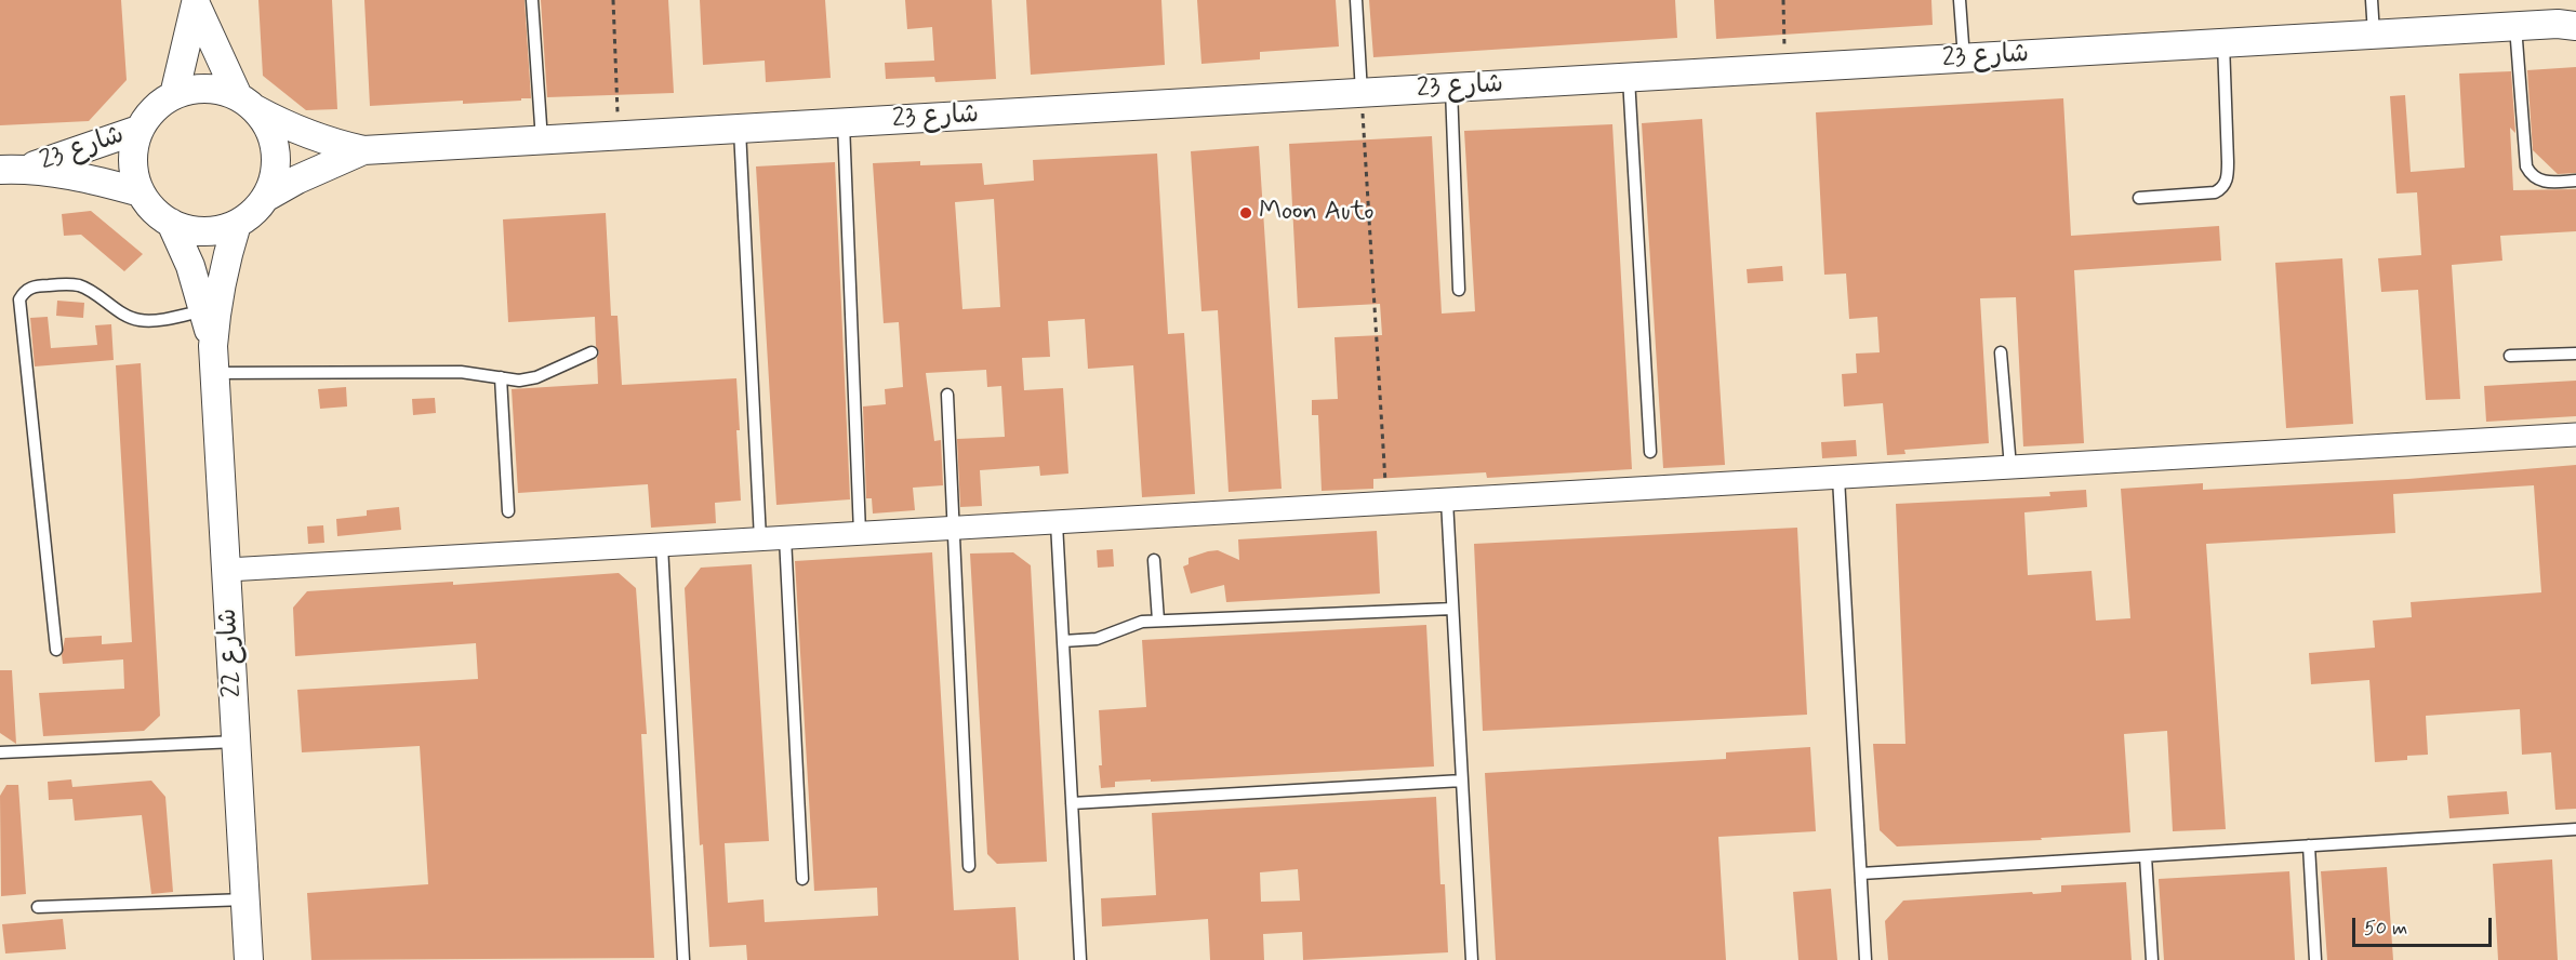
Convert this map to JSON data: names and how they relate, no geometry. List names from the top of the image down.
{
  "streets": {
    "street": ["شارع 23", "شارع 22"]
  },
  "crossings": [
    ["شارع 23", "شارع 22"]
  ],
  "places": ["Moon Auto"],
  "scale_bar": "50 m"
}
